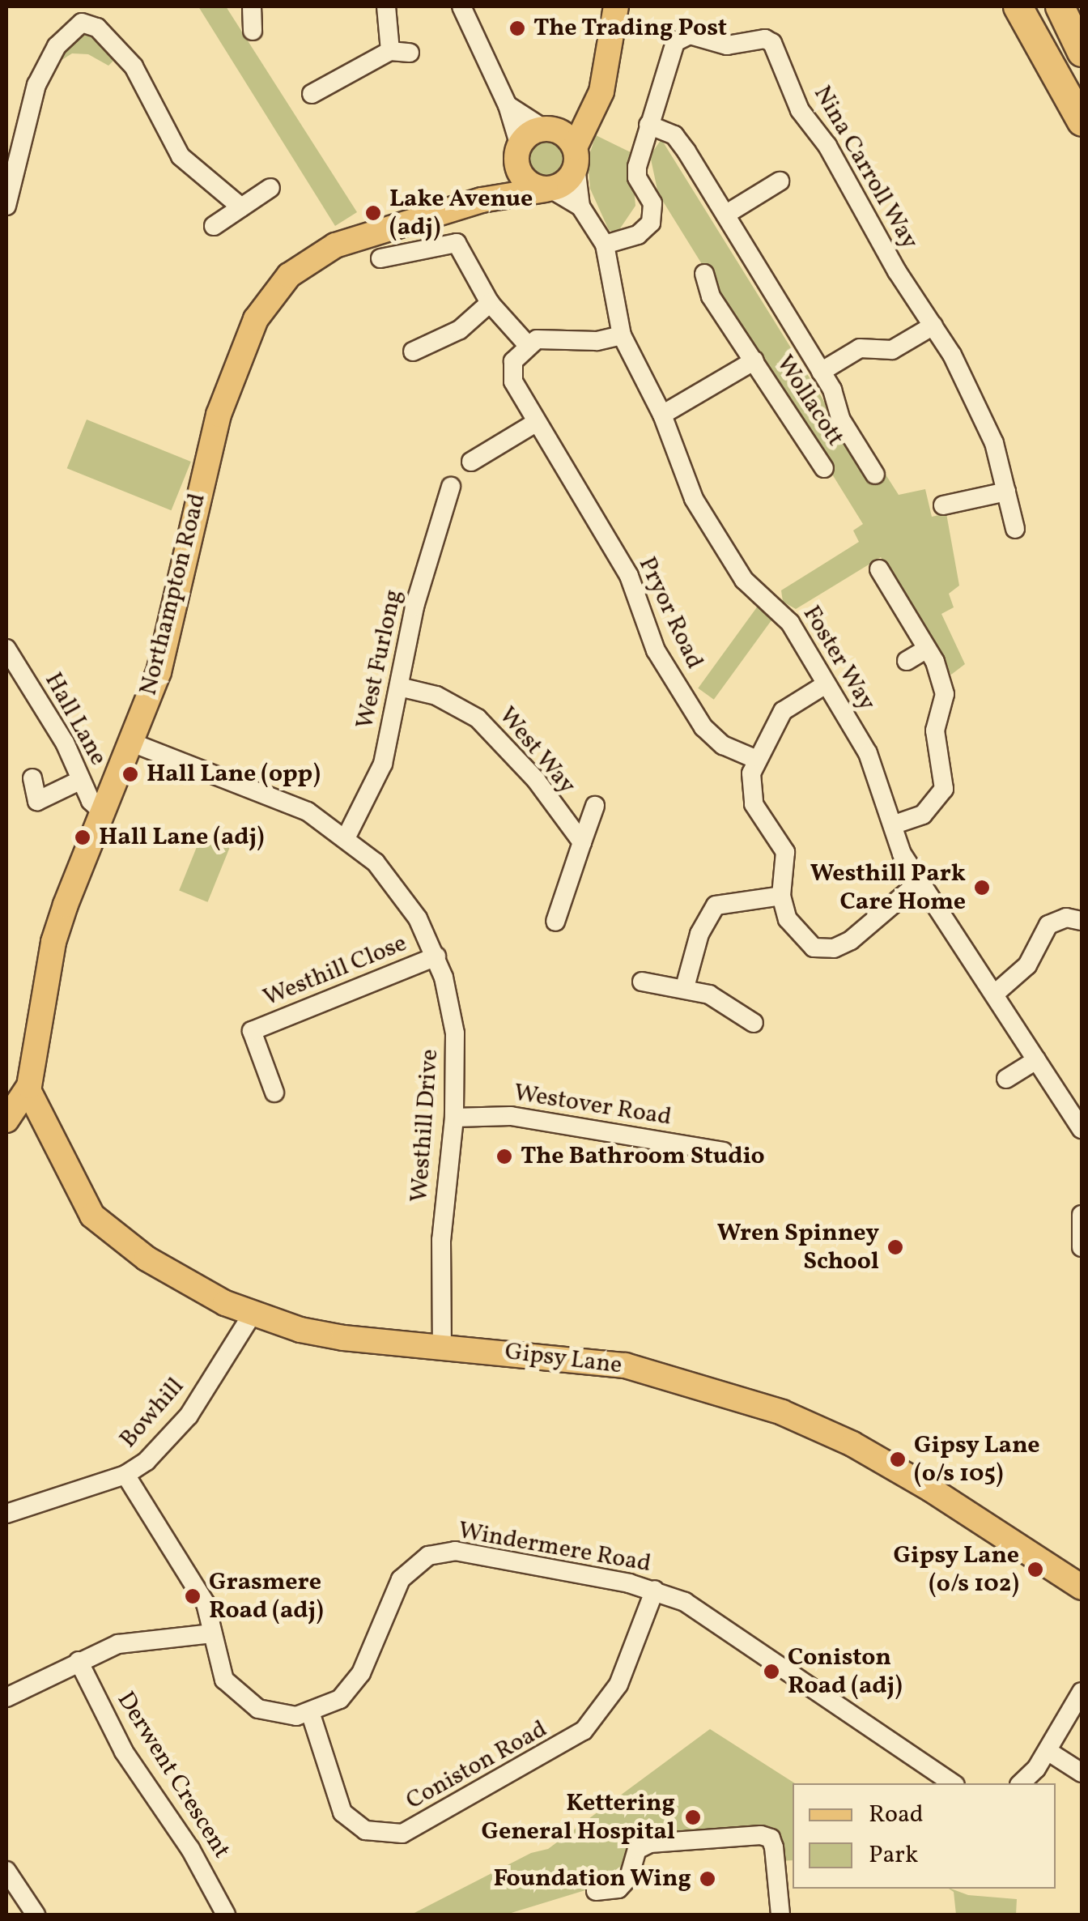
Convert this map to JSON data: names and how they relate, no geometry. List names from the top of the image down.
{
  "streets": {
    "main road": ["Northampton Road", "Gipsy Lane"],
    "street": [
      "Nina Carroll Way",
      "Wollacott",
      "Pryor Road",
      "Foster Way",
      "West Furlong",
      "Hall Lane",
      "West Way",
      "Westhill Close",
      "Westover Road",
      "Westhill Drive",
      "Bowhill",
      "Windermere Road",
      "Coniston Road",
      "Derwent Crescent"
    ]
  },
  "crossings": [
    ["Nina Carroll Way", "Foster Way"],
    ["Wollacott", "Foster Way"],
    ["Northampton Road", "Foster Way"],
    ["Northampton Road", "Hall Lane"],
    ["Northampton Road", "Westhill Drive"],
    ["Northampton Road", "Gipsy Lane"],
    ["West Furlong", "West Way"],
    ["West Furlong", "Westhill Drive"],
    ["Westhill Close", "Westhill Drive"],
    ["Westover Road", "Westhill Drive"],
    ["Westhill Drive", "Gipsy Lane"],
    ["Gipsy Lane", "Bowhill"],
    ["Windermere Road", "Coniston Road"]
  ],
  "places": [
    "The Trading Post",
    "Lake Avenue (adj)",
    "Hall Lane (opp)",
    "Hall Lane (adj)",
    "Westhill Park Care Home",
    "The Bathroom Studio",
    "Wren Spinney School",
    "Gipsy Lane (o/s 105)",
    "Gipsy Lane (o/s 102)",
    "Grasmere Road (adj)",
    "Coniston Road (adj)",
    "Kettering General Hospital",
    "Foundation Wing"
  ],
  "legend": ["Road", "Park"]
}
